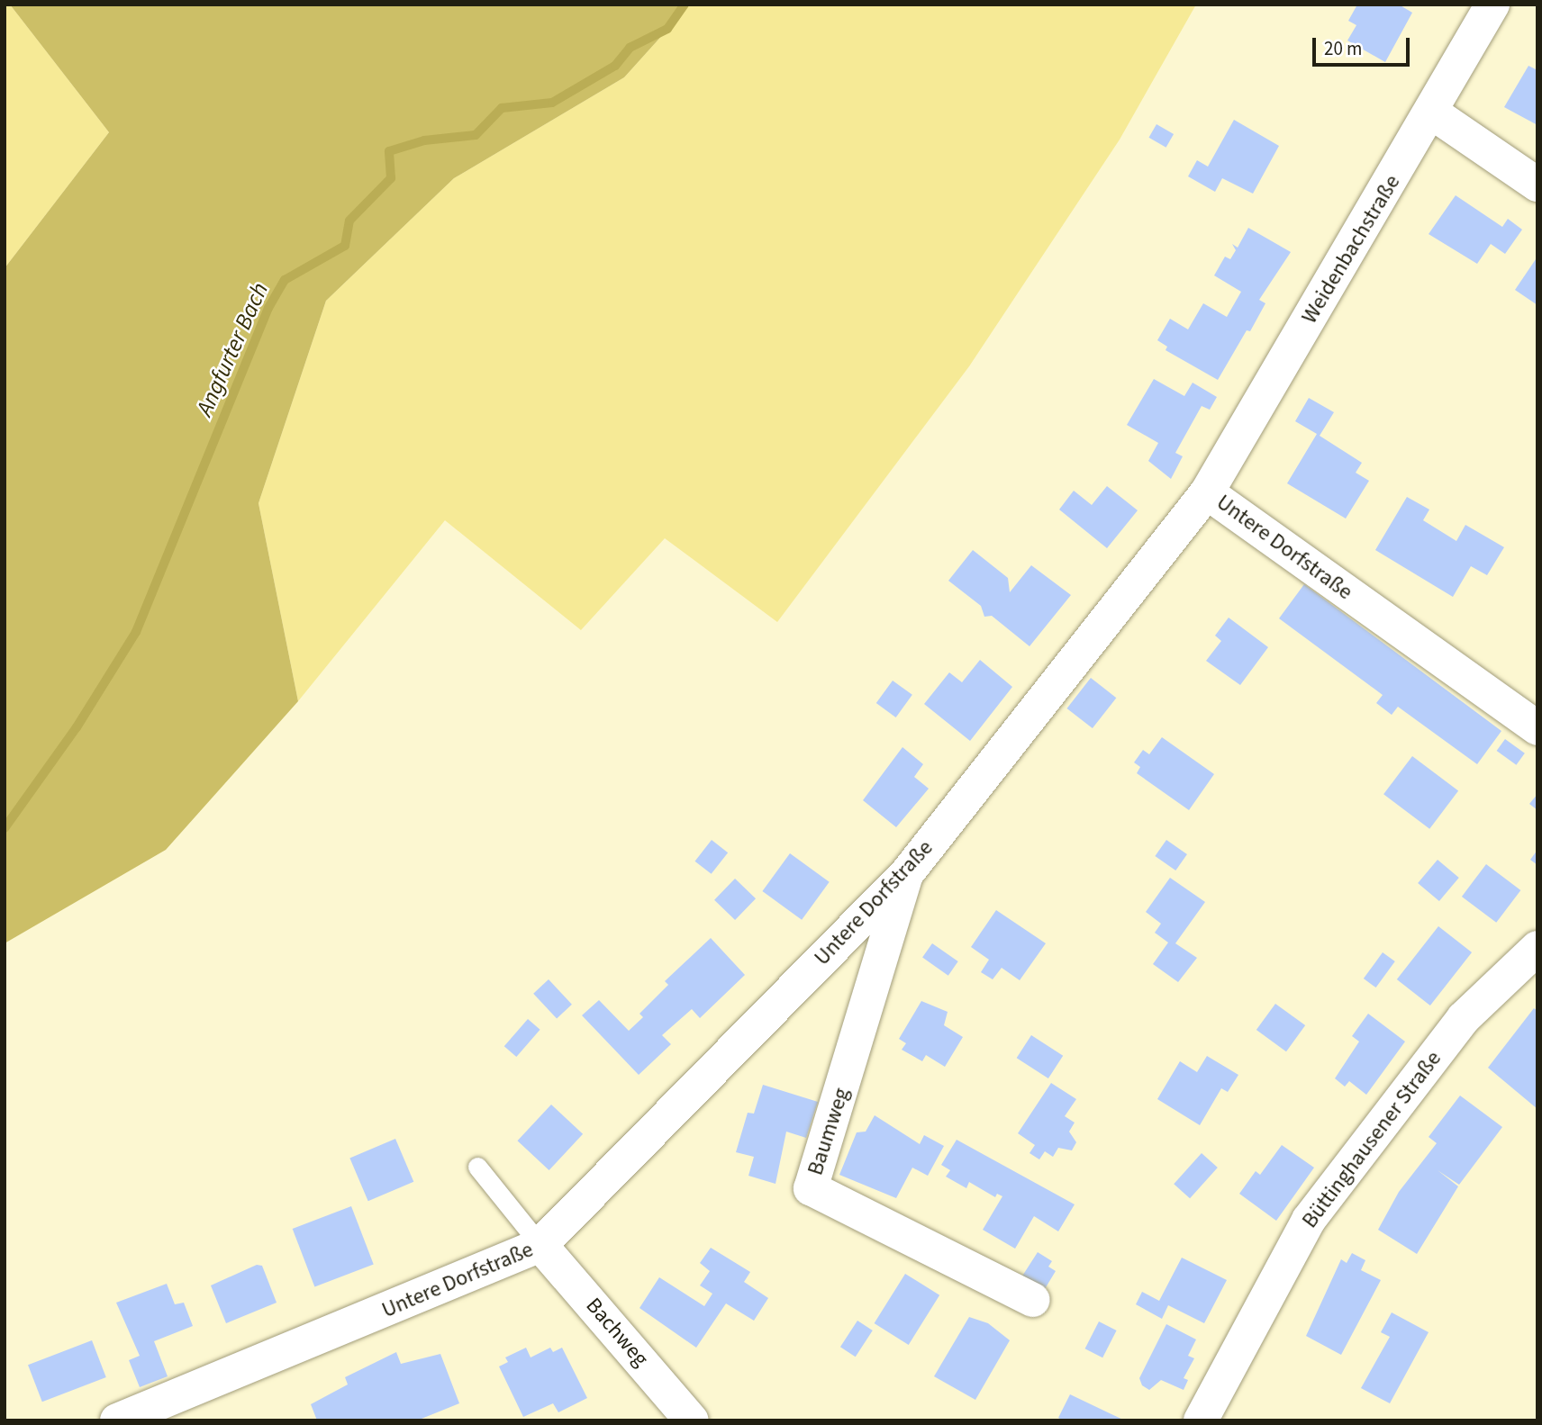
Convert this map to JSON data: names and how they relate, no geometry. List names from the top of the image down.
{
  "streets": {
    "street": [
      "Weidenbachstraße",
      "Untere Dorfstraße",
      "Baumweg",
      "Büttinghausener Straße",
      "Bachweg"
    ]
  },
  "crossings": [
    ["Weidenbachstraße", "Untere Dorfstraße"],
    ["Untere Dorfstraße", "Baumweg"],
    ["Untere Dorfstraße", "Bachweg"]
  ],
  "water": ["Angfurter Bach"],
  "scale_bar": "20 m"
}
